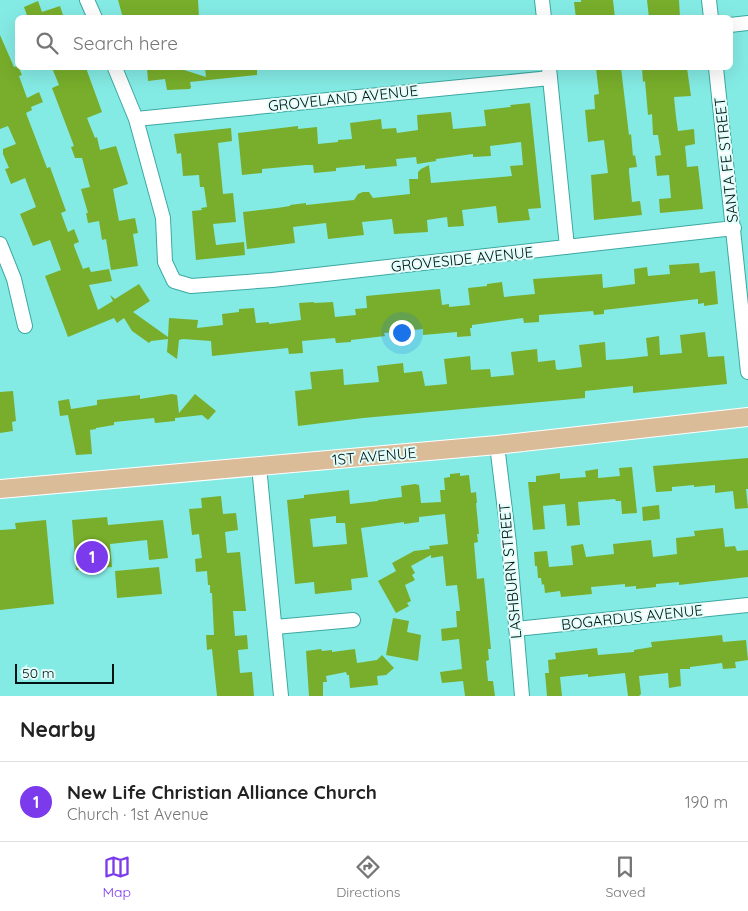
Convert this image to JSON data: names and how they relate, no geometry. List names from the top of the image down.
{
  "streets": {
    "main road": ["1ST AVENUE"],
    "street": [
      "GROVELAND AVENUE",
      "SANTA FE STREET",
      "GROVESIDE AVENUE",
      "LASHBURN STREET",
      "BOGARDUS AVENUE"
    ]
  },
  "crossings": [
    ["GROVELAND AVENUE", "GROVESIDE AVENUE"],
    ["SANTA FE STREET", "GROVESIDE AVENUE"],
    ["1ST AVENUE", "LASHBURN STREET"],
    ["LASHBURN STREET", "BOGARDUS AVENUE"]
  ],
  "scale_bar": "50 m",
  "page": {
    "search": "Search here",
    "pins": "1",
    "scale": "50 m",
    "heading": "Nearby",
    "list": [
      {
        "mark": "1",
        "name": "New Life Christian Alliance Church",
        "note": "Church · 1st Avenue",
        "value": "190 m"
      }
    ],
    "nav": ["Map", "Directions", "Saved"]
  }
}
